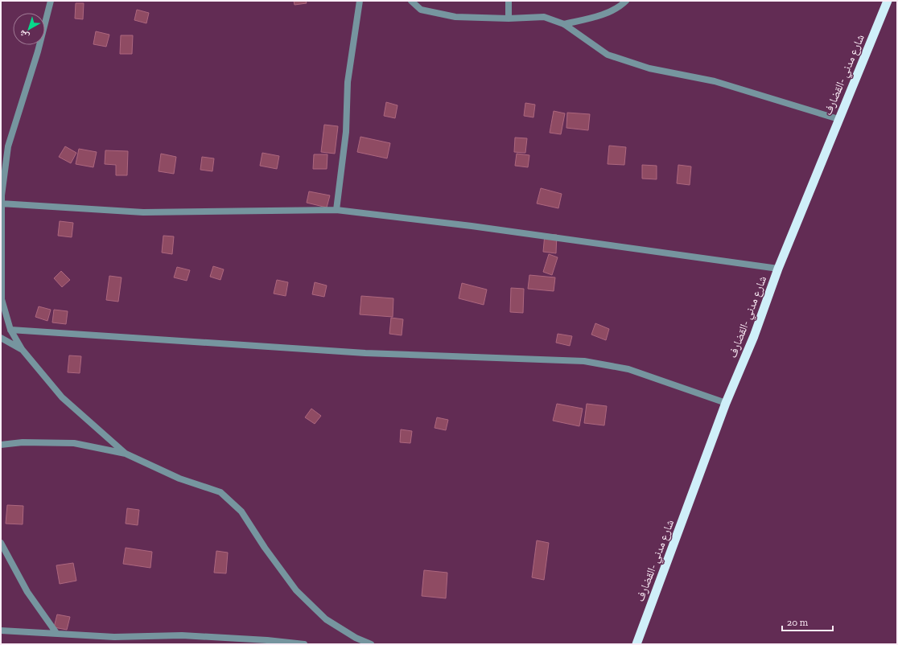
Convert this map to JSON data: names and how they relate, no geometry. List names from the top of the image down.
{
  "streets": {
    "highway": ["شارع مدني -القضارف"]
  },
  "scale_bar": "20 m",
  "north": "bottom left"
}
